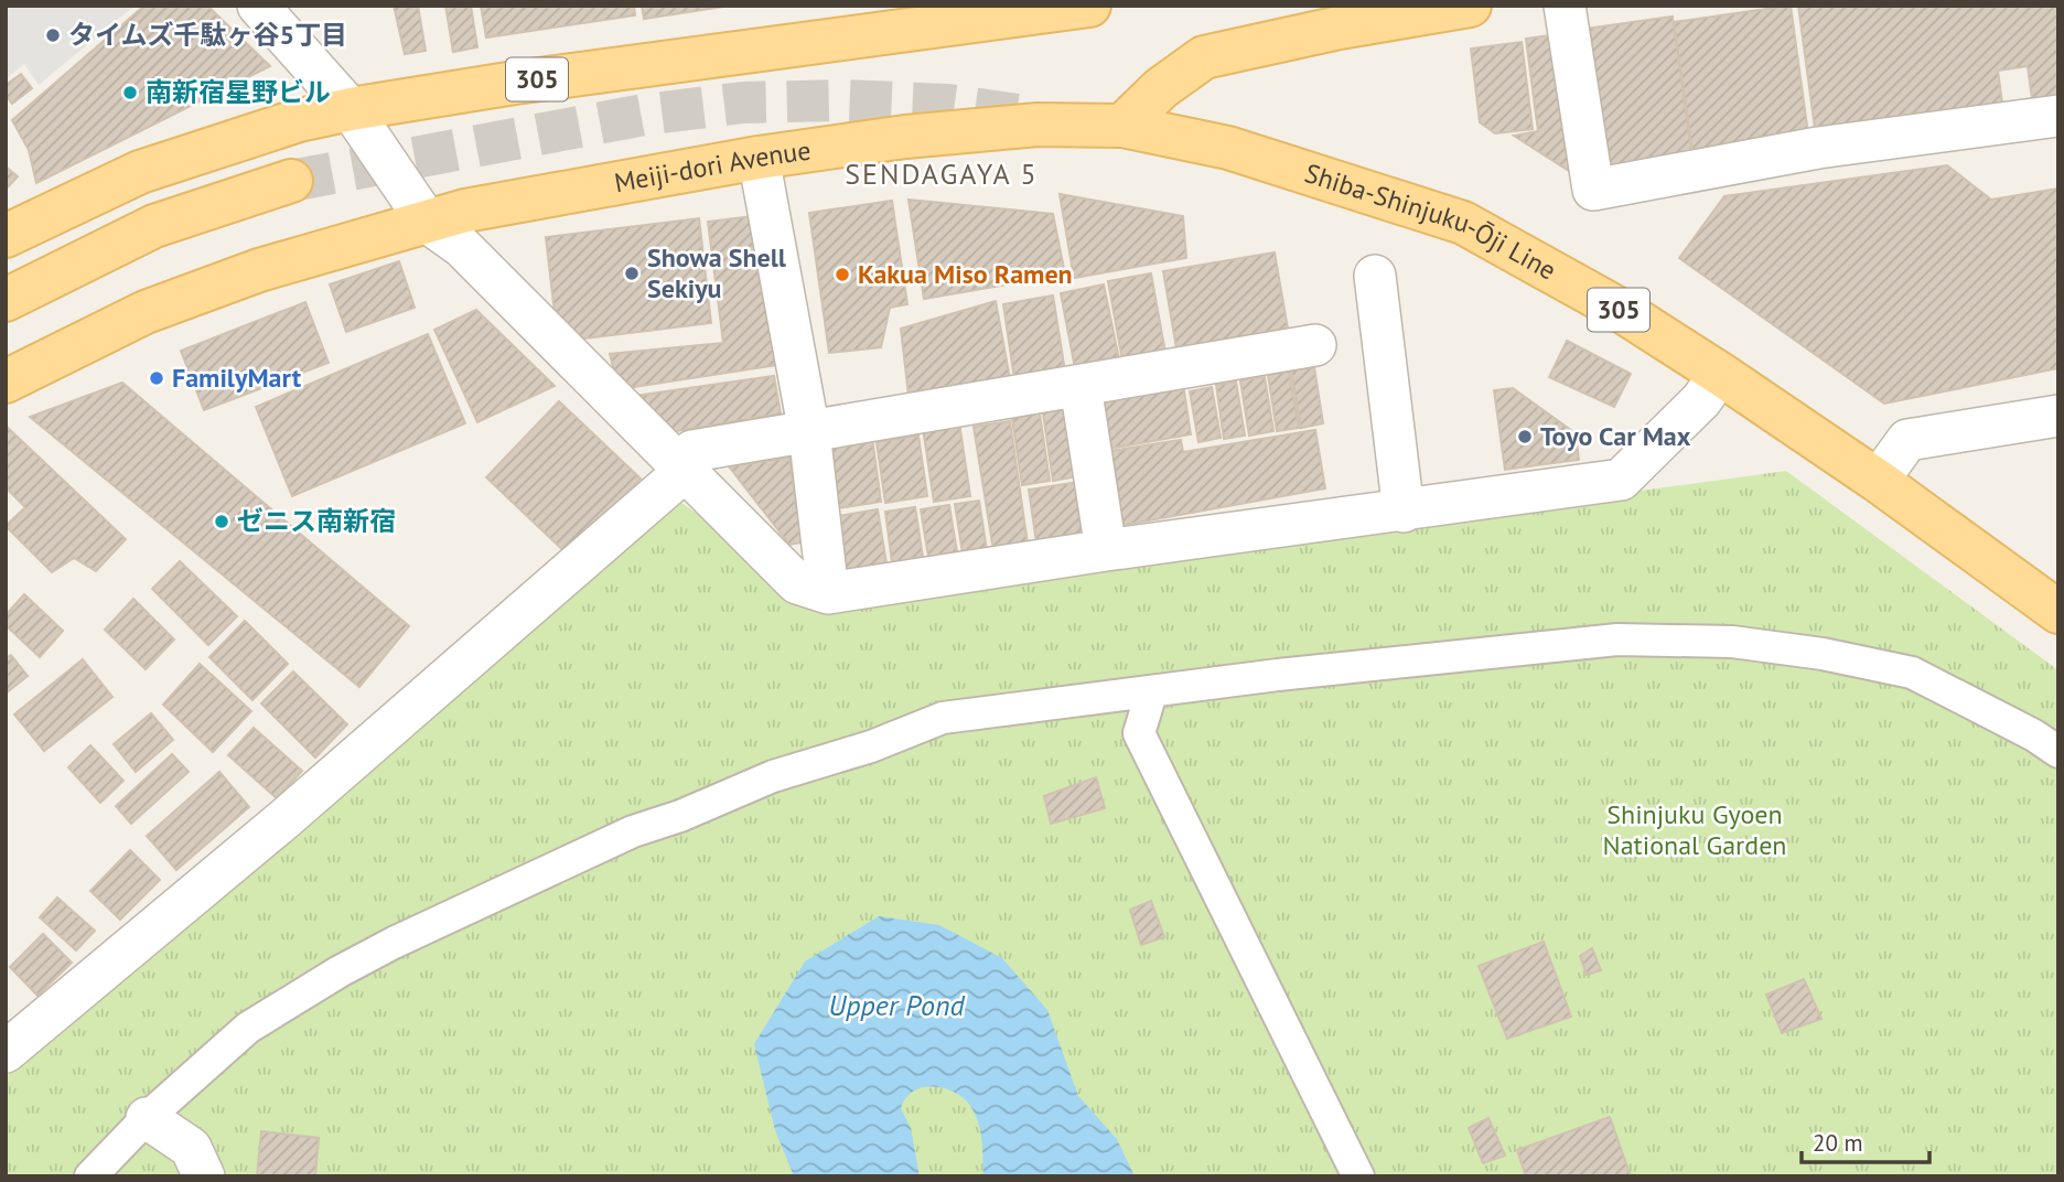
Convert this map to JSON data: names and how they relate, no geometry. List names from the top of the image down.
{
  "streets": {
    "main road": ["305", "Meiji-dori Avenue", "Shiba-Shinjuku-Ōji Line"]
  },
  "crossings": [
    ["Meiji-dori Avenue", "Shiba-Shinjuku-Ōji Line"]
  ],
  "districts": ["SENDAGAYA 5"],
  "water": ["Upper Pond"],
  "parks": ["Shinjuku Gyoen National Garden"],
  "places": [
    "タイムズ千駄ヶ谷5丁目",
    "南新宿星野ビル",
    "Showa Shell Sekiyu",
    "Kakua Miso Ramen",
    "FamilyMart",
    "Toyo Car Max",
    "ゼニス南新宿"
  ],
  "scale_bar": "20 m"
}
